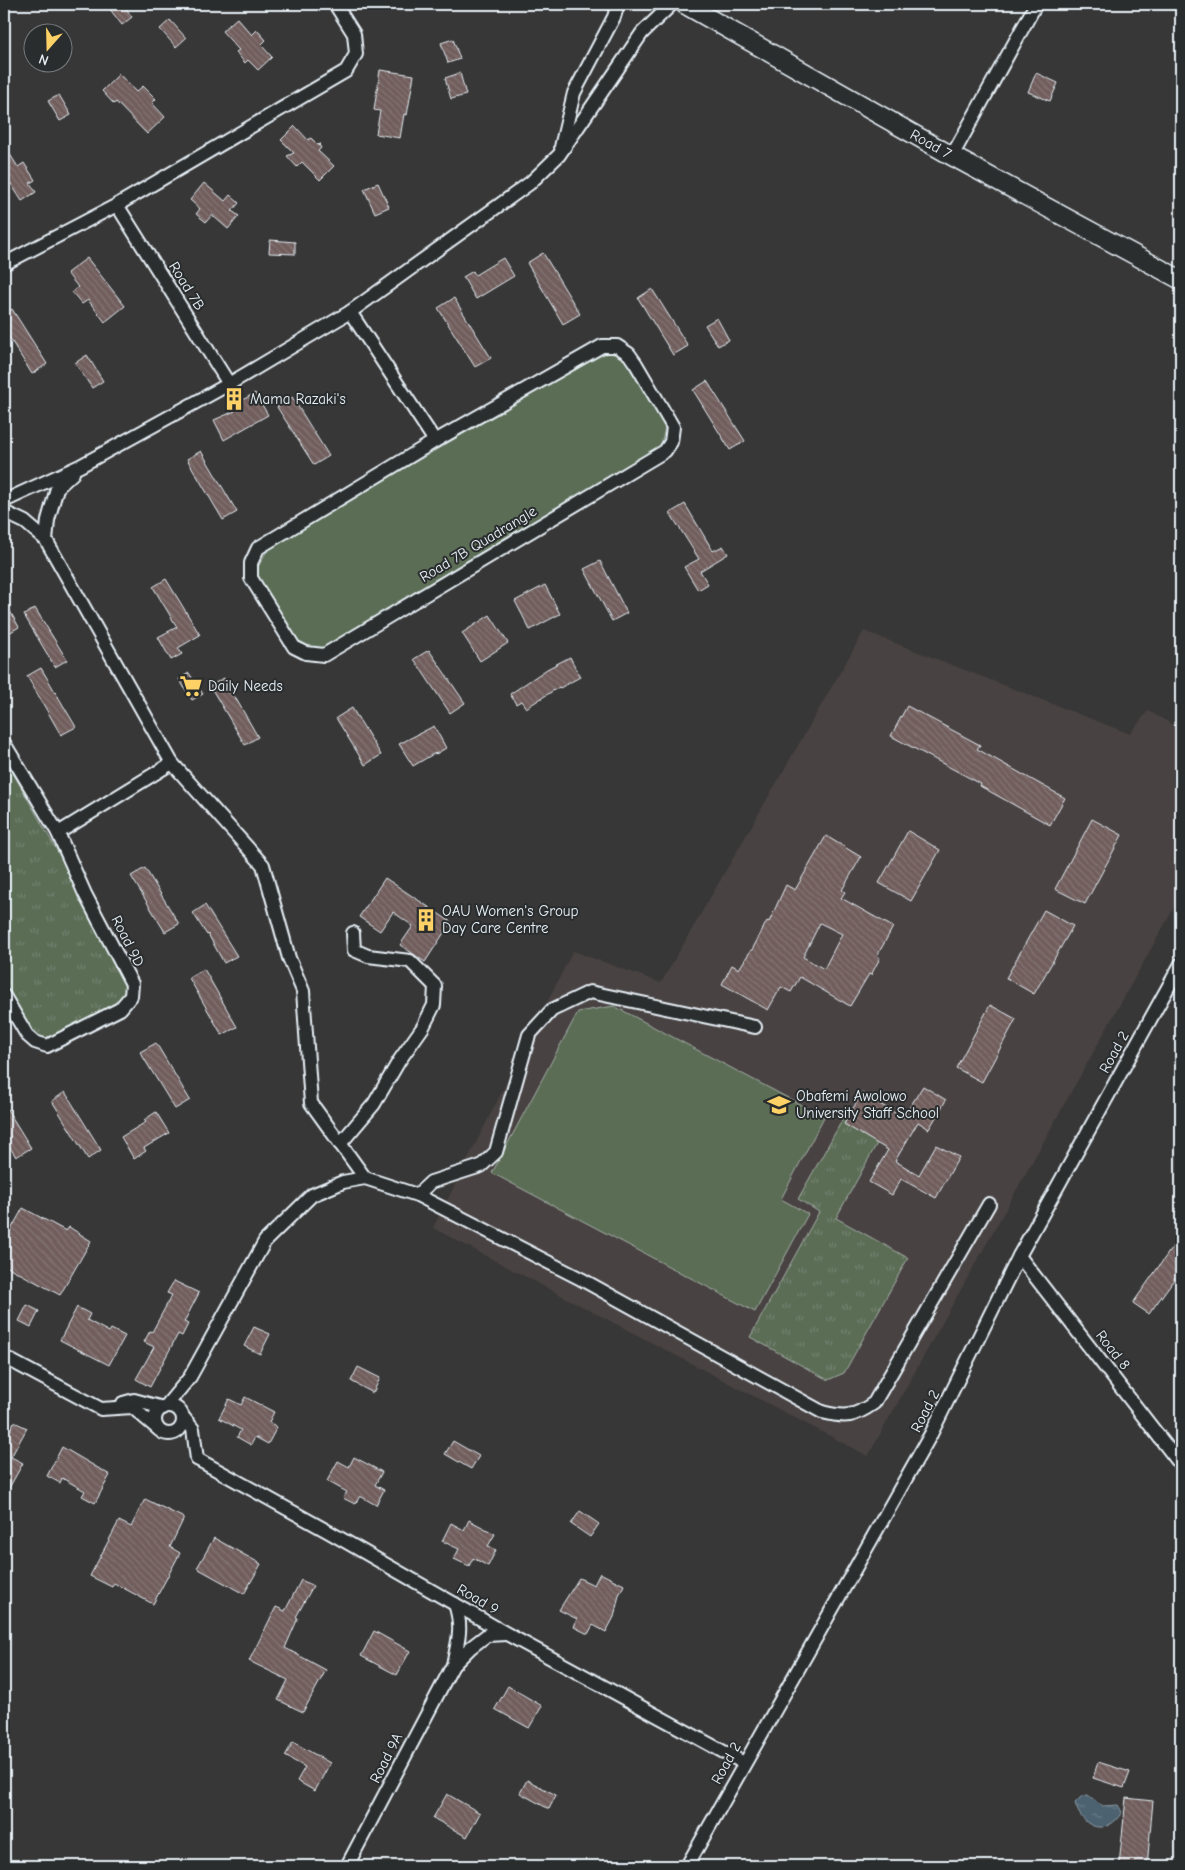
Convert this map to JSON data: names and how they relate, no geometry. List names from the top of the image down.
{
  "streets": {
    "street": [
      "Road 7",
      "Road 7B",
      "Road 7B Quadrangle",
      "Road 9D",
      "Road 2",
      "Road 8",
      "Road 9",
      "Road 9A"
    ]
  },
  "crossings": [
    ["Road 2", "Road 8"],
    ["Road 2", "Road 9"]
  ],
  "places": {
    "building": ["Mama Razaki's", "OAU Women's Group Day Care Centre"],
    "supermarket": ["Daily Needs"],
    "school or university": ["Obafemi Awolowo University Staff School"]
  },
  "north": "bottom"
}
